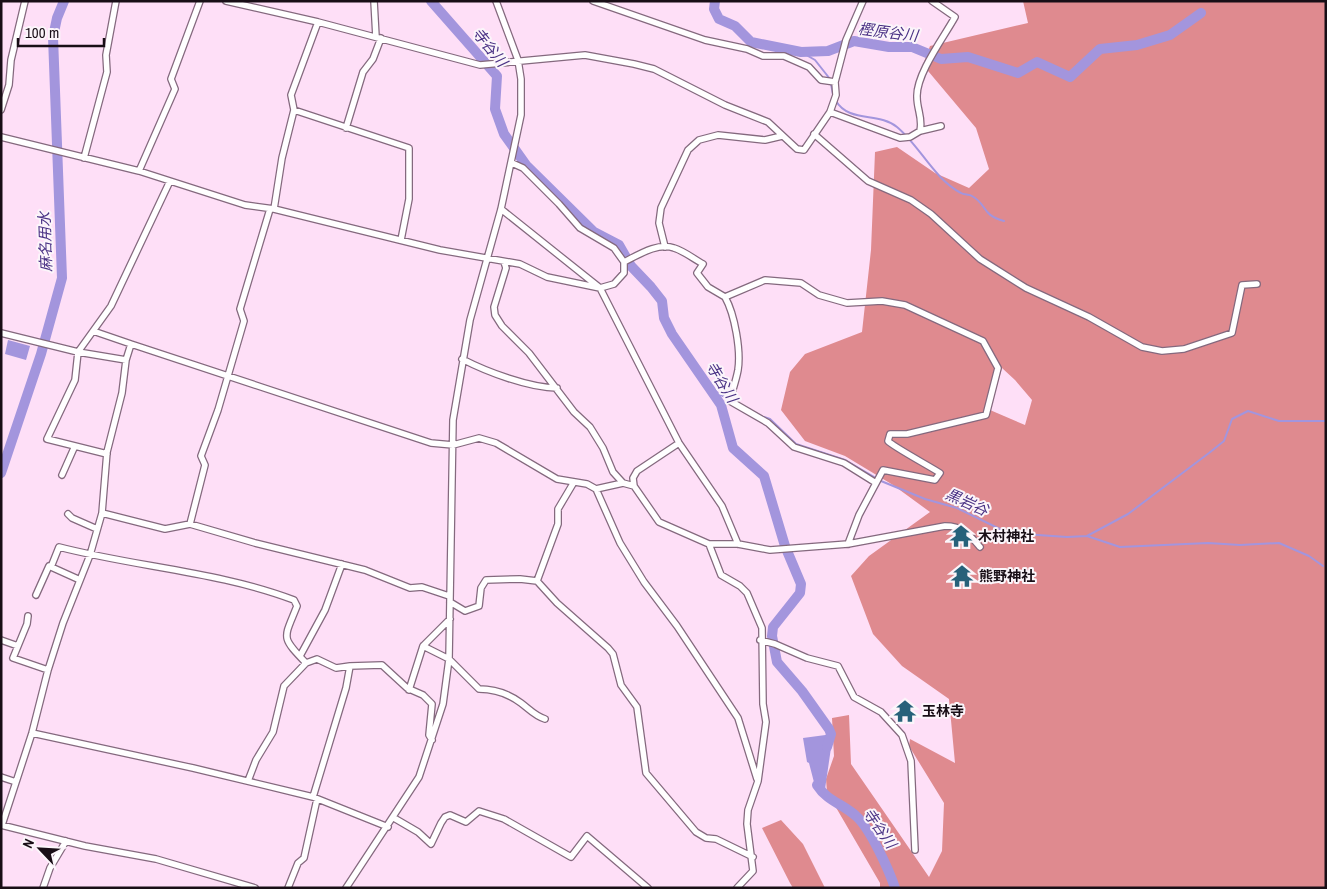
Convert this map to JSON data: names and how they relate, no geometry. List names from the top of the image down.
{
  "water": [
    "樫原谷川",
    "寺谷川",
    "麻名用水",
    "黒岩谷"
  ],
  "places": {
    "temple": ["木村神社", "熊野神社", "玉林寺"]
  },
  "scale_bar": "100 m",
  "north": "top left"
}
